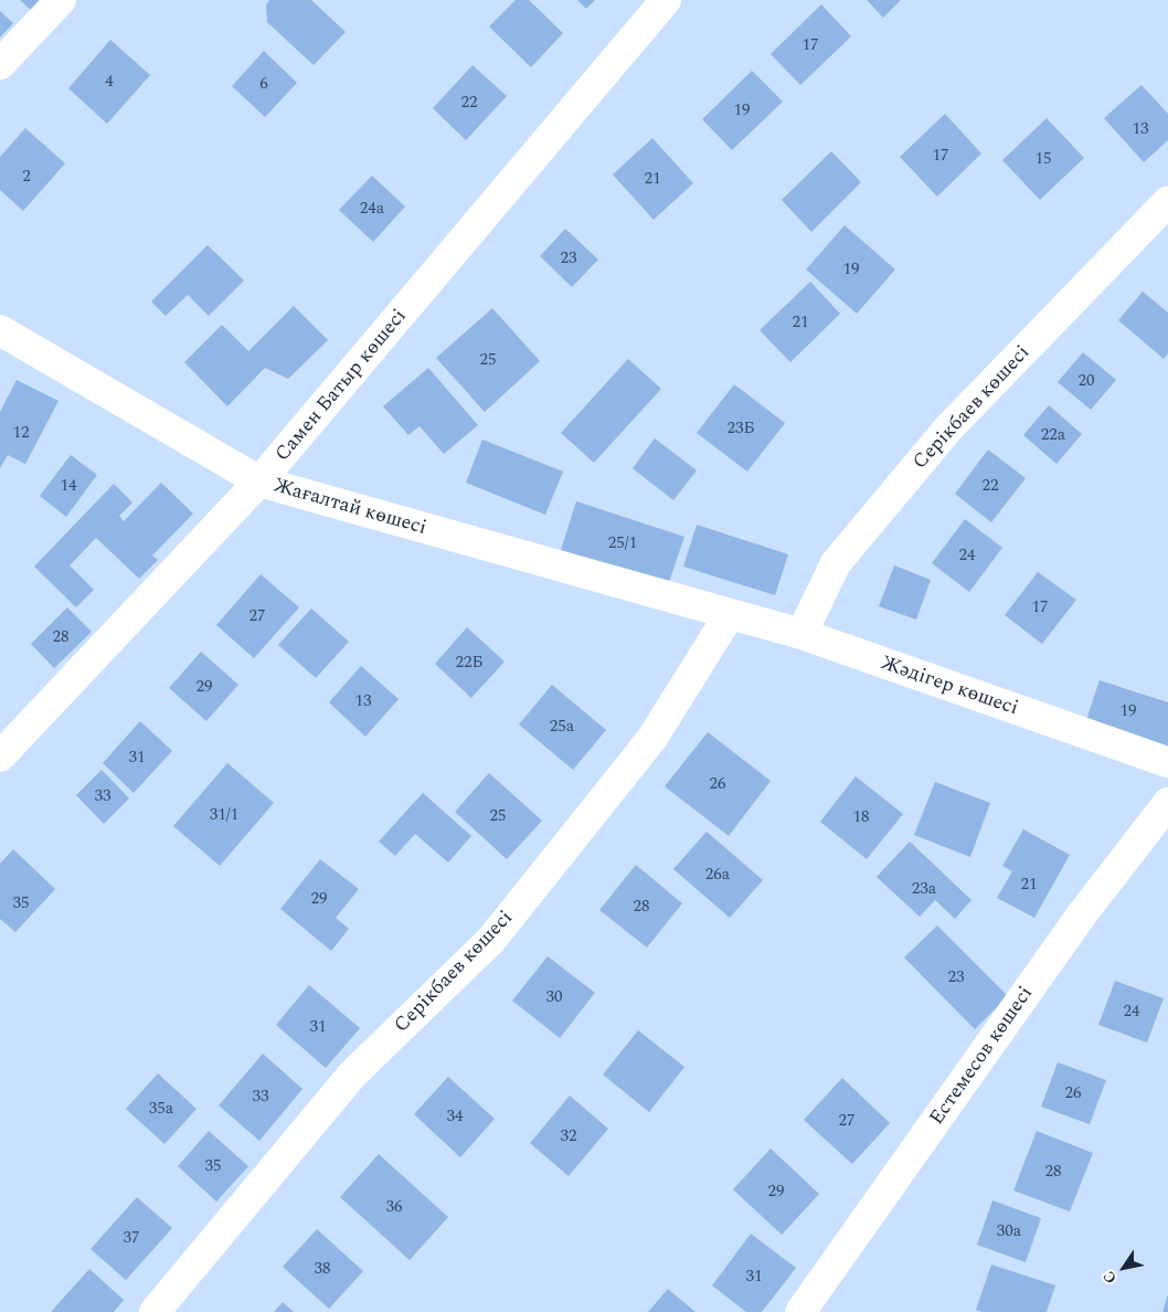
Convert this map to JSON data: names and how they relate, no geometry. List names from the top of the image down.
{
  "streets": {
    "street": [
      "Самен Батыр көшесі",
      "Серікбаев көшесі",
      "Жағалтай көшесі",
      "Жәдігер көшесі",
      "Естемесов көшесі"
    ]
  },
  "crossings": [
    ["Самен Батыр көшесі", "Жағалтай көшесі"],
    ["Серікбаев көшесі", "Жағалтай көшесі"],
    ["Серікбаев көшесі", "Жәдігер көшесі"],
    ["Жағалтай көшесі", "Жәдігер көшесі"]
  ],
  "house_numbers": [
    "17",
    "4",
    "6",
    "22",
    "19",
    "13",
    "17",
    "15",
    "2",
    "21",
    "24а",
    "23",
    "19",
    "21",
    "25",
    "20",
    "23Б",
    "12",
    "22а",
    "14",
    "22",
    "25/1",
    "24",
    "17",
    "27",
    "28",
    "22Б",
    "29",
    "13",
    "19",
    "25а",
    "31",
    "26",
    "33",
    "31/1",
    "25",
    "18",
    "26а",
    "21",
    "23а",
    "29",
    "35",
    "28",
    "23",
    "30",
    "24",
    "31",
    "26",
    "33",
    "35а",
    "34",
    "27",
    "32",
    "35",
    "28",
    "29",
    "36",
    "30а",
    "37",
    "38",
    "31"
  ],
  "north": "bottom left"
}
